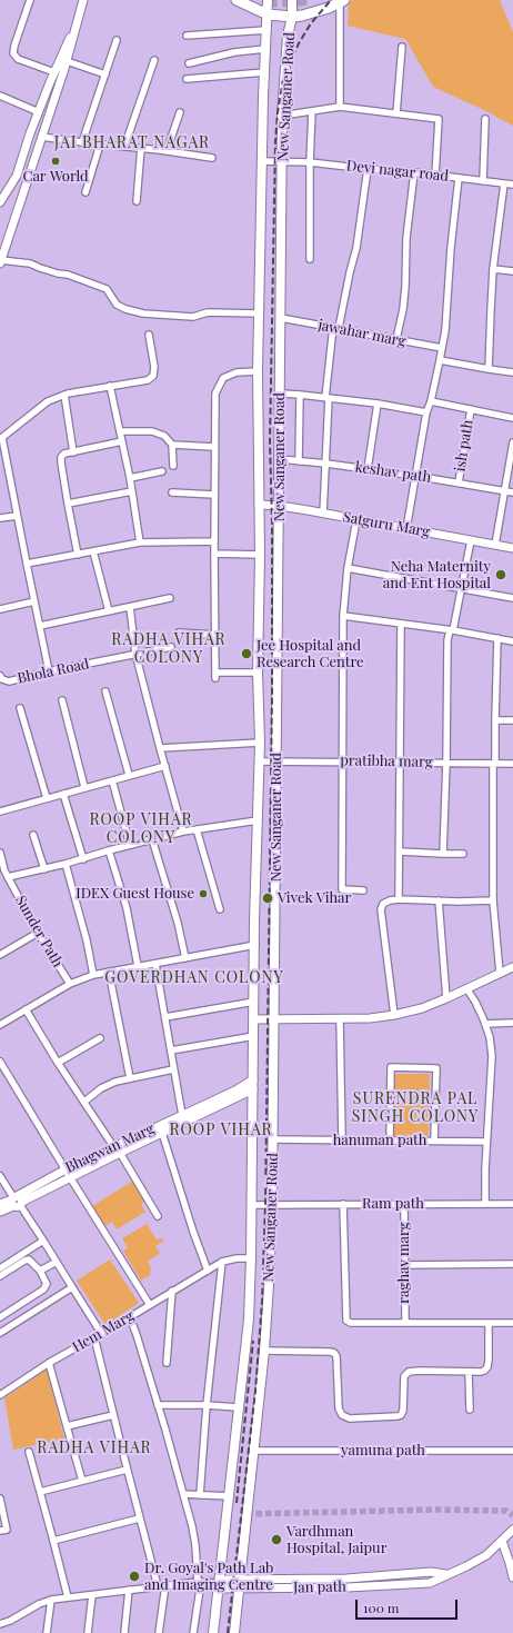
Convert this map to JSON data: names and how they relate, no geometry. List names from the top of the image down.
{
  "streets": {
    "main road": ["New Sanganer Road"],
    "street": [
      "Devi nagar road",
      "jawahar marg",
      "ish path",
      "keshav path",
      "Satguru Marg",
      "Bhola Road",
      "pratibha marg",
      "Sunder Path",
      "hanuman path",
      "Bhagwan Marg",
      "Ram path",
      "raghav marg",
      "Hem Marg",
      "yamuna path",
      "Jan path"
    ]
  },
  "crossings": [
    ["New Sanganer Road", "Devi nagar road"],
    ["New Sanganer Road", "jawahar marg"],
    ["New Sanganer Road", "keshav path"],
    ["New Sanganer Road", "Satguru Marg"],
    ["New Sanganer Road", "pratibha marg"],
    ["New Sanganer Road", "hanuman path"],
    ["New Sanganer Road", "Bhagwan Marg"],
    ["New Sanganer Road", "Ram path"],
    ["New Sanganer Road", "Hem Marg"],
    ["New Sanganer Road", "yamuna path"],
    ["New Sanganer Road", "Jan path"],
    ["ish path", "keshav path"],
    ["Ram path", "raghav marg"]
  ],
  "districts": [
    "JAI BHARAT NAGAR",
    "RADHA VIHAR COLONY",
    "ROOP VIHAR COLONY",
    "GOVERDHAN COLONY",
    "SURENDRA PAL SINGH COLONY",
    "ROOP VIHAR",
    "RADHA VIHAR"
  ],
  "places": [
    "Car World",
    "Neha Maternity and Ent Hospital",
    "Jee Hospital and Research Centre",
    "IDEX Guest House",
    "Vivek Vihar",
    "Vardhman Hospital, Jaipur",
    "Dr. Goyal's Path Lab and Imaging Centre"
  ],
  "scale_bar": "100 m"
}
